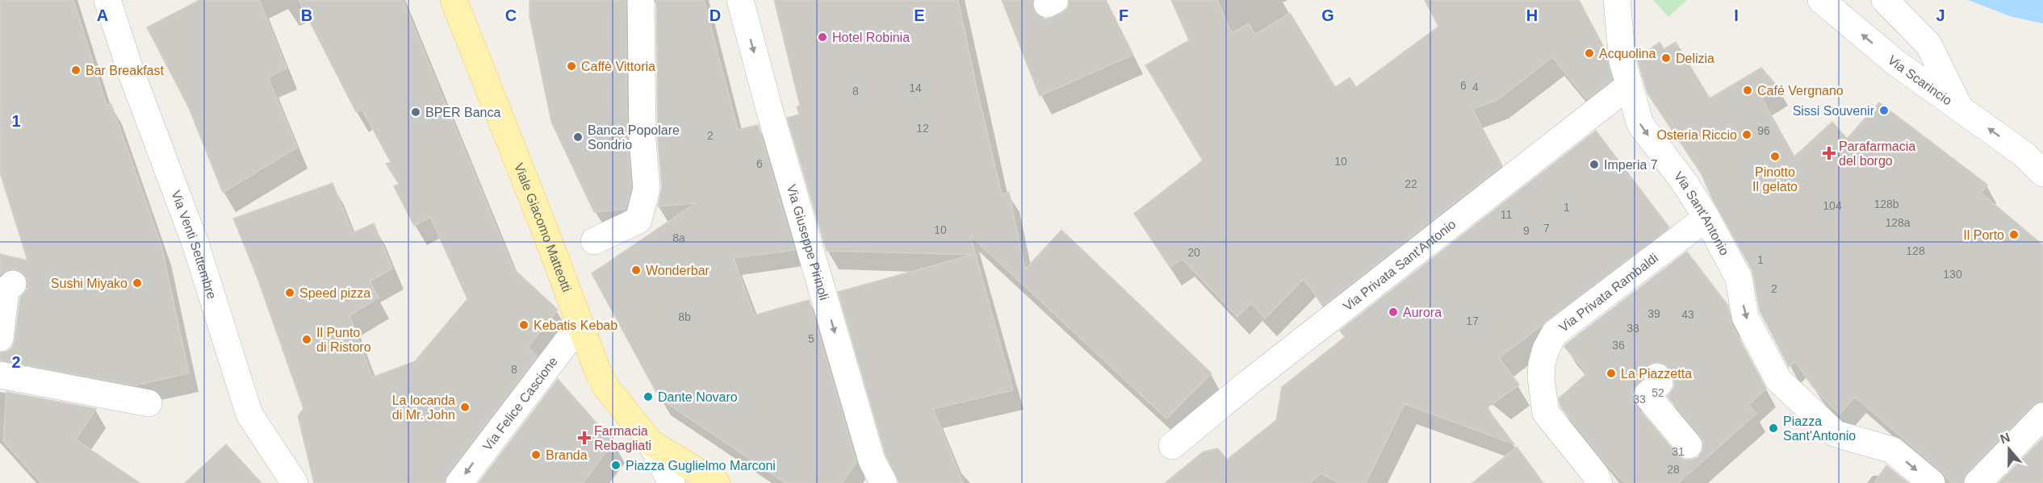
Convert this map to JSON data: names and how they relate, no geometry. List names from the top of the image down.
{
  "streets": {
    "main road": ["Viale Giacomo Matteotti"],
    "street": [
      "Via Scarincio",
      "Via Sant'Antonio",
      "Via Giuseppe Pirinoli",
      "Via Venti Settembre",
      "Via Privata Sant'Antonio",
      "Via Privata Rambaldi",
      "Via Felice Cascione"
    ]
  },
  "crossings": [
    ["Via Sant'Antonio", "Via Privata Sant'Antonio"],
    ["Via Sant'Antonio", "Via Privata Rambaldi"],
    ["Viale Giacomo Matteotti", "Via Felice Cascione"]
  ],
  "one_way": ["Via Sant'Antonio", "Via Giuseppe Pirinoli", "Via Felice Cascione"],
  "places": {
    "other": [
      "Hotel Robinia",
      "Acquolina",
      "Delizia",
      "Caffè Vittoria",
      "Bar Breakfast",
      "Café Vergnano",
      "Sissi Souvenir",
      "BPER Banca",
      "Osteria Riccio",
      "Banca Popolare Sondrio",
      "Pinotto Il gelato",
      "Imperia 7",
      "Il Porto",
      "Wonderbar",
      "Sushi Miyako",
      "Speed pizza",
      "Aurora",
      "Kebatis Kebab",
      "Il Punto di Ristoro",
      "La Piazzetta",
      "Dante Novaro",
      "La locanda di Mr. John",
      "Piazza Sant'Antonio",
      "Branda",
      "Piazza Guglielmo Marconi"
    ],
    "health": ["Parafarmacia del borgo", "Farmacia Rebagliati"]
  },
  "house_numbers": [
    "6",
    "4",
    "14",
    "8",
    "12",
    "96",
    "2",
    "10",
    "6",
    "22",
    "128b",
    "104",
    "1",
    "11",
    "128a",
    "7",
    "10",
    "9",
    "8a",
    "128",
    "20",
    "1",
    "130",
    "2",
    "39",
    "43",
    "8b",
    "17",
    "38",
    "5",
    "36",
    "8",
    "52",
    "33",
    "31",
    "28"
  ],
  "north": "top",
  "grid": {
    "columns": [
      "A",
      "B",
      "C",
      "D",
      "E",
      "F",
      "G",
      "H",
      "I",
      "J"
    ],
    "rows": ["1", "2"]
  }
}
